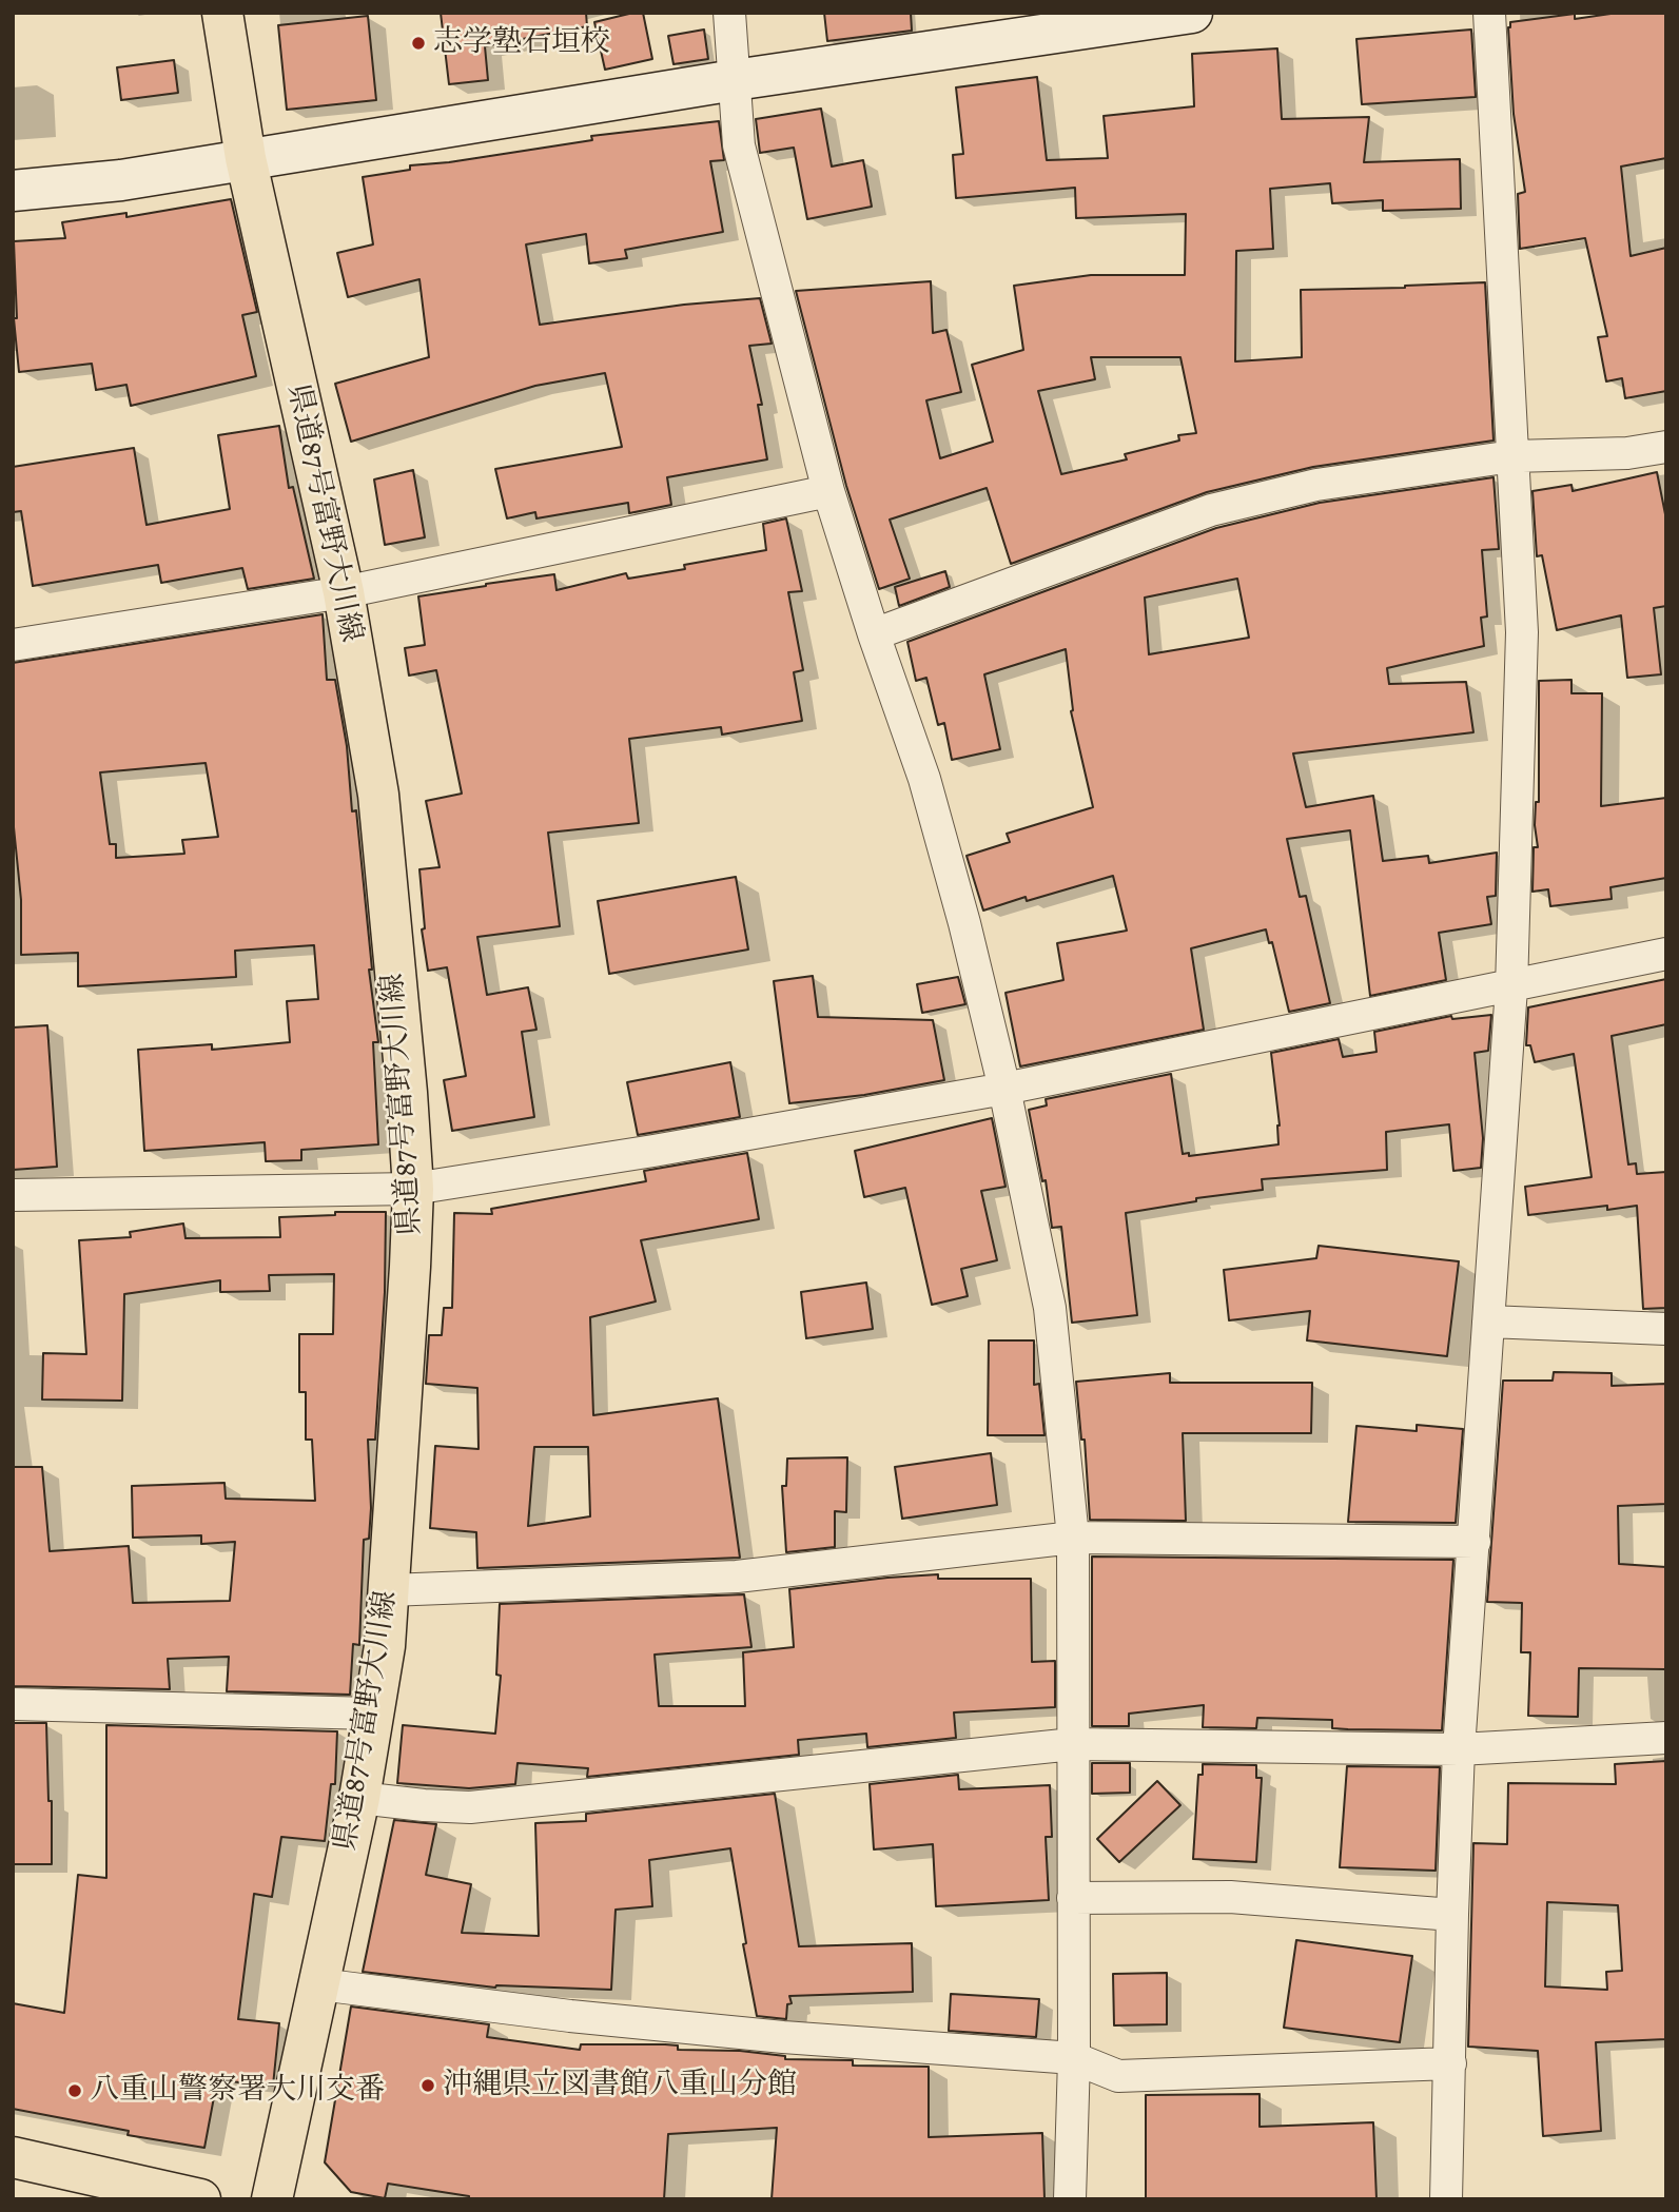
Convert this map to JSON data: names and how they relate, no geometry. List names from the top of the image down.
{
  "streets": {
    "main road": ["県道87号富野大川線"]
  },
  "places": ["志学塾石垣校", "沖縄県立図書館八重山分館", "八重山警察署大川交番"]
}
